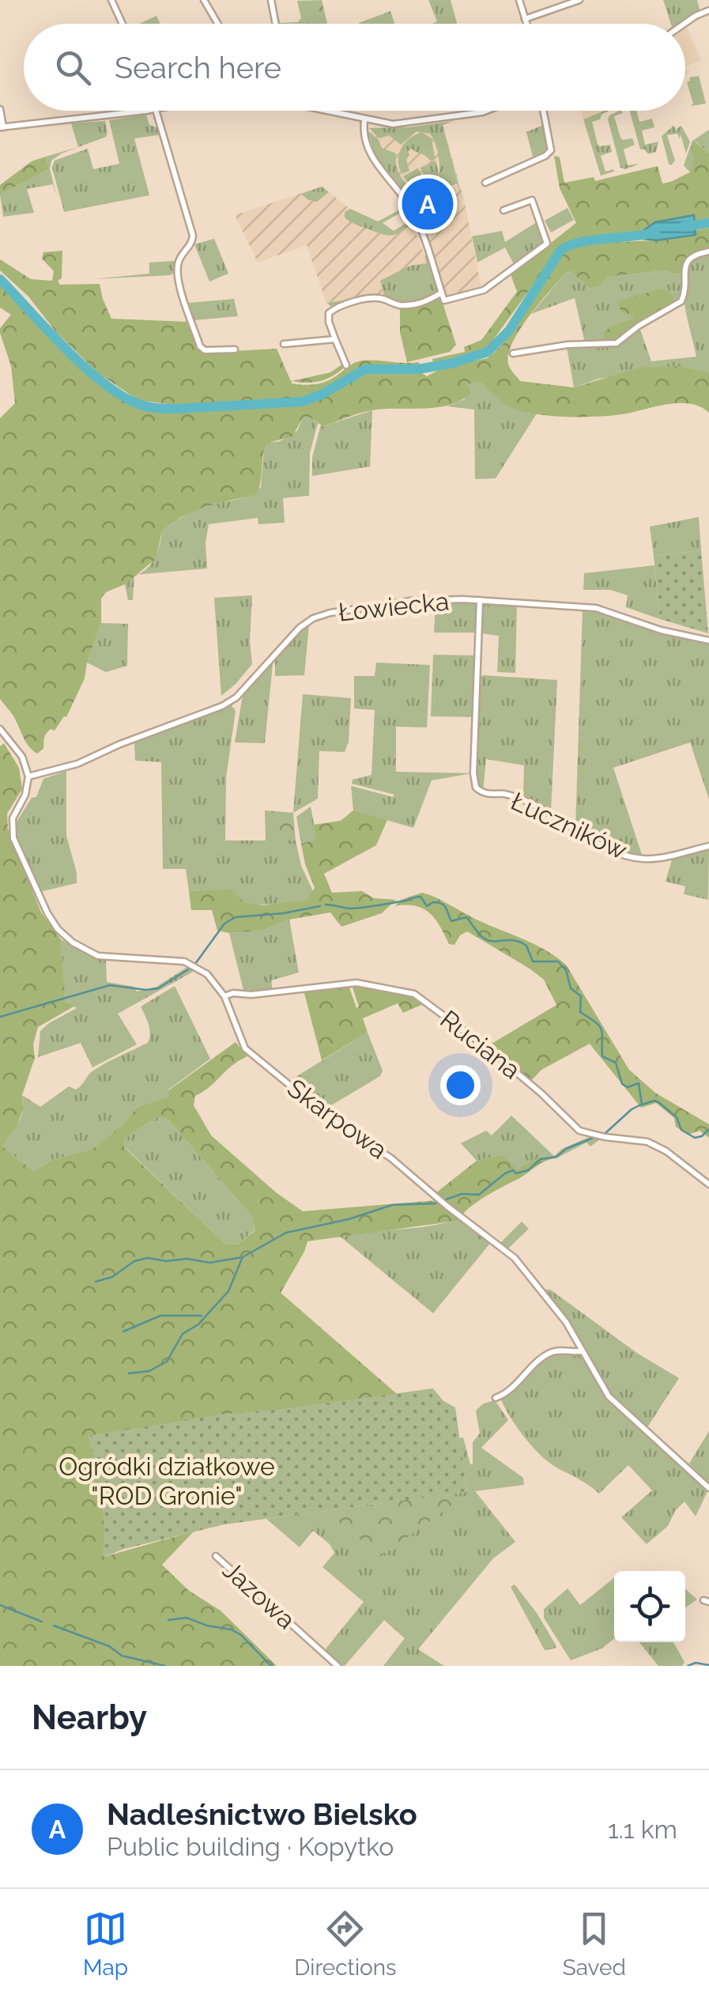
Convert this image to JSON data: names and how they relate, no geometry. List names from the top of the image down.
{
  "streets": {
    "street": [
      "Łowiecka",
      "Łuczników",
      "Ruciana",
      "Skarpowa",
      "Jazowa"
    ]
  },
  "crossings": [
    ["Łowiecka", "Łuczników"],
    ["Łowiecka", "Skarpowa"],
    ["Ruciana", "Skarpowa"]
  ],
  "parks": ["Ogródki działkowe \"ROD Gronie\""],
  "page": {
    "search": "Search here",
    "pins": "A",
    "heading": "Nearby",
    "list": [
      {
        "mark": "A",
        "name": "Nadleśnictwo Bielsko",
        "note": "Public building · Kopytko",
        "value": "1.1 km"
      }
    ],
    "nav": ["Map", "Directions", "Saved"]
  }
}
